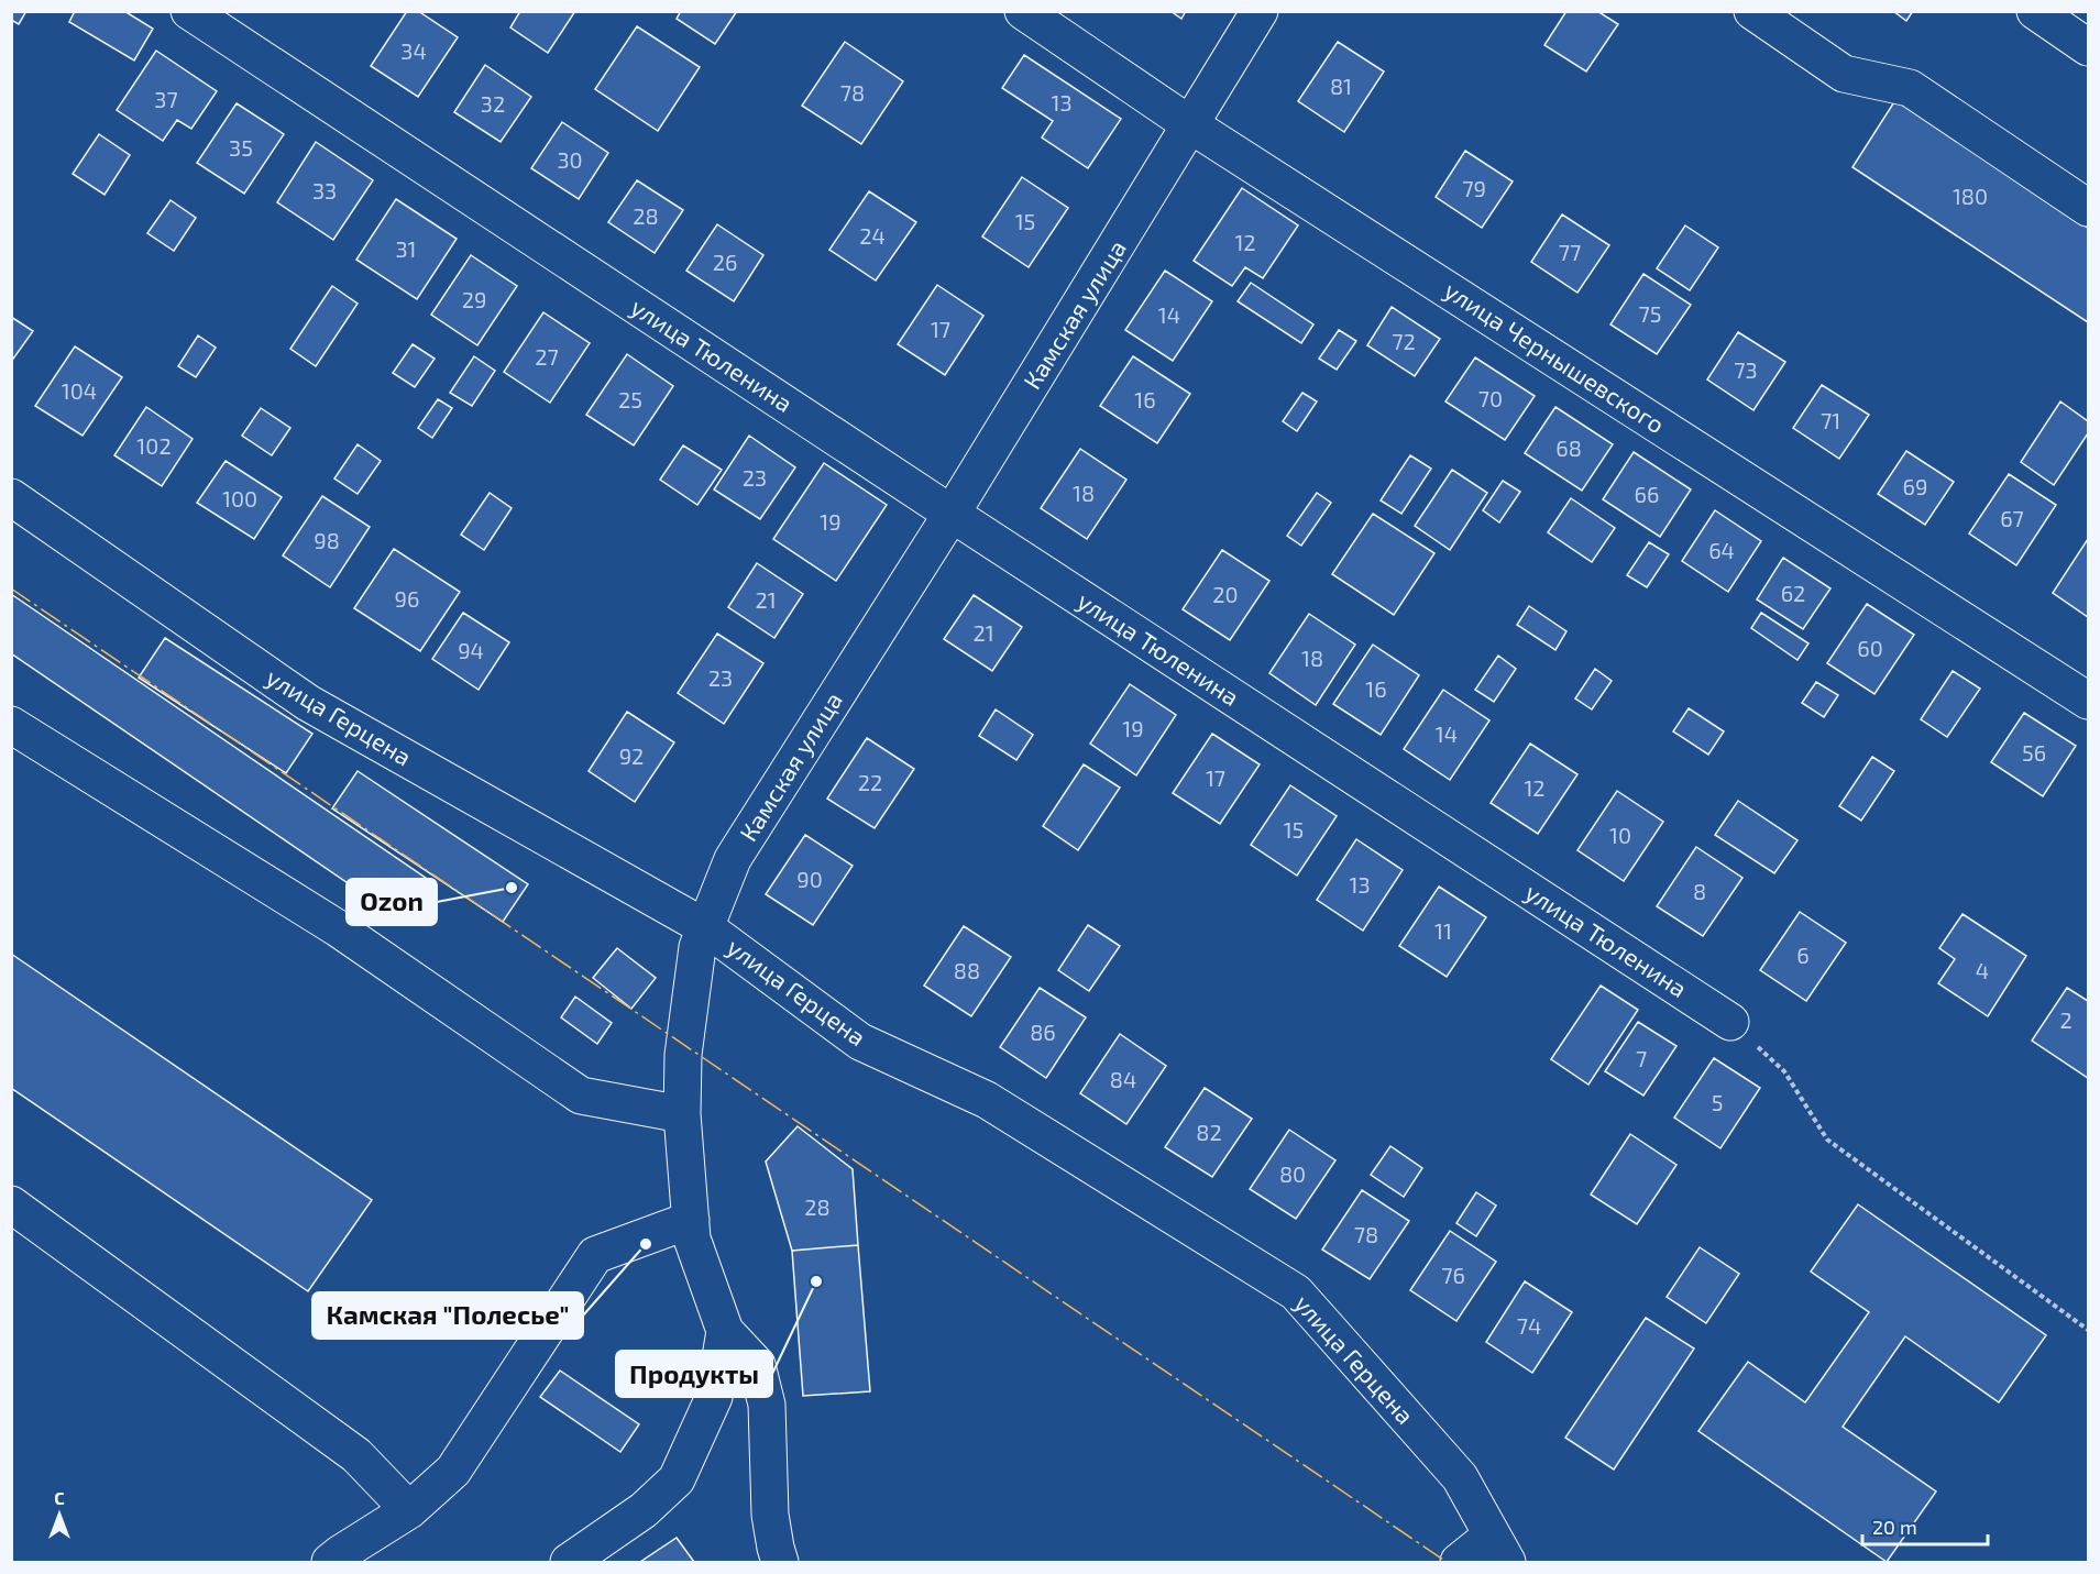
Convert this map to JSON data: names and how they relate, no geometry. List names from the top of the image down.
{
  "streets": {
    "street": [
      "Камская улица",
      "улица Тюленина",
      "улица Чернышевского",
      "улица Герцена"
    ]
  },
  "crossings": [
    ["Камская улица", "улица Тюленина"],
    ["Камская улица", "улица Чернышевского"],
    ["Камская улица", "улица Герцена"]
  ],
  "places": ["Ozon", "Камская \"Полесье\"", "Продукты"],
  "house_numbers": [
    "34",
    "81",
    "78",
    "37",
    "13",
    "32",
    "35",
    "30",
    "79",
    "33",
    "180",
    "28",
    "15",
    "24",
    "12",
    "31",
    "77",
    "26",
    "29",
    "75",
    "14",
    "17",
    "72",
    "27",
    "73",
    "104",
    "70",
    "25",
    "16",
    "71",
    "102",
    "68",
    "23",
    "69",
    "18",
    "66",
    "100",
    "67",
    "19",
    "98",
    "64",
    "62",
    "20",
    "96",
    "21",
    "21",
    "60",
    "94",
    "18",
    "23",
    "16",
    "19",
    "14",
    "56",
    "92",
    "17",
    "22",
    "12",
    "15",
    "10",
    "90",
    "13",
    "8",
    "11",
    "6",
    "88",
    "4",
    "2",
    "86",
    "7",
    "84",
    "5",
    "82",
    "80",
    "28",
    "78",
    "76",
    "74"
  ],
  "scale_bar": "20 m",
  "north": "top"
}
